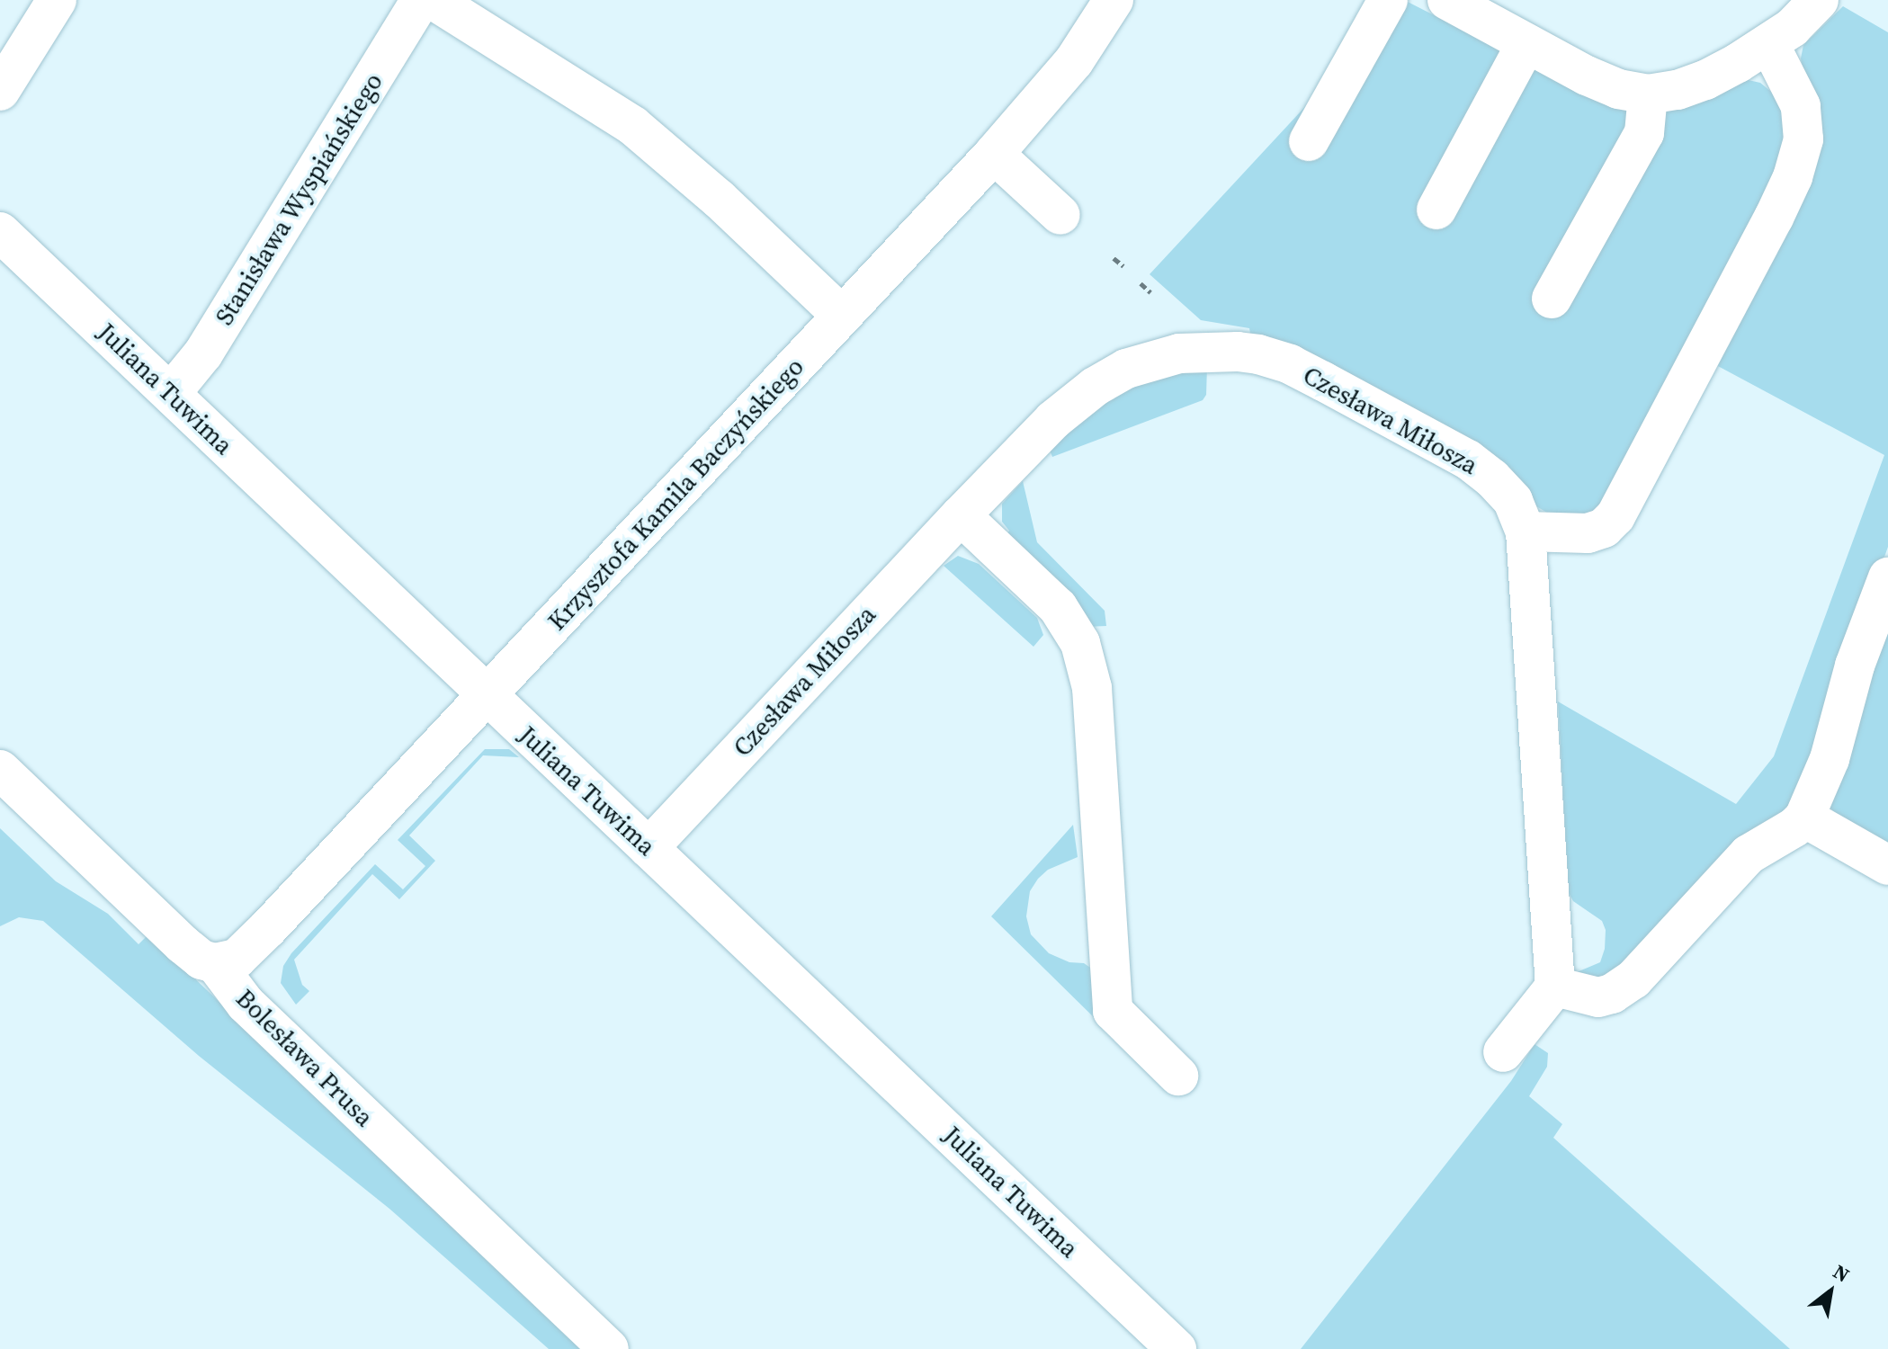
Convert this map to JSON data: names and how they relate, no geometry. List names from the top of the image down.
{
  "streets": {
    "street": [
      "Stanisława Wyspiańskiego",
      "Juliana Tuwima",
      "Czesława Miłosza",
      "Krzysztofa Kamila Baczyńskiego",
      "Bolesława Prusa"
    ]
  },
  "crossings": [
    ["Stanisława Wyspiańskiego", "Juliana Tuwima"],
    ["Juliana Tuwima", "Czesława Miłosza"],
    ["Juliana Tuwima", "Krzysztofa Kamila Baczyńskiego"],
    ["Krzysztofa Kamila Baczyńskiego", "Bolesława Prusa"]
  ],
  "north": "top right"
}
